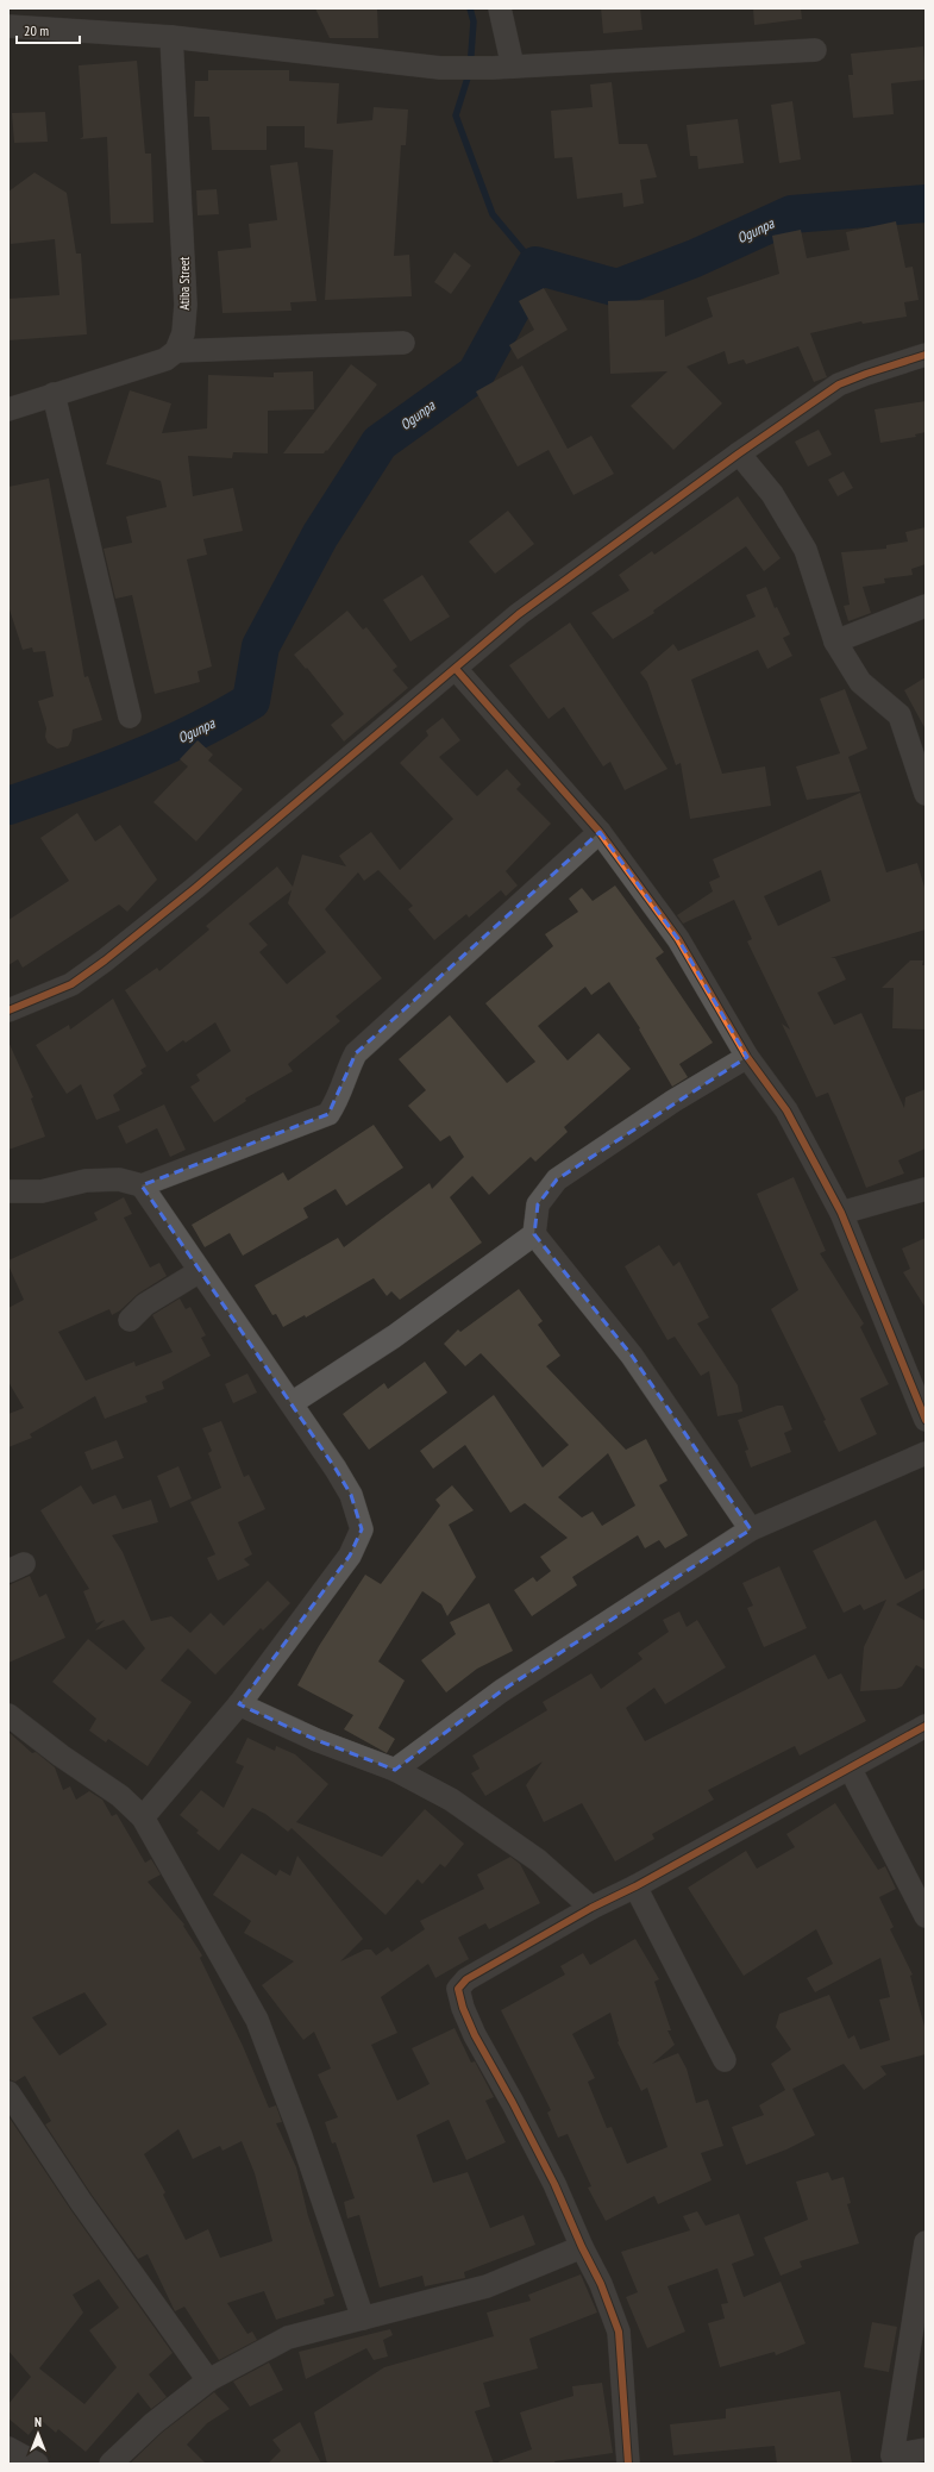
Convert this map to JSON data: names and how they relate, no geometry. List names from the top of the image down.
{
  "streets": {
    "street": ["Atiba Street"]
  },
  "water": ["Ogunpa"],
  "scale_bar": "20 m",
  "north": "top"
}
